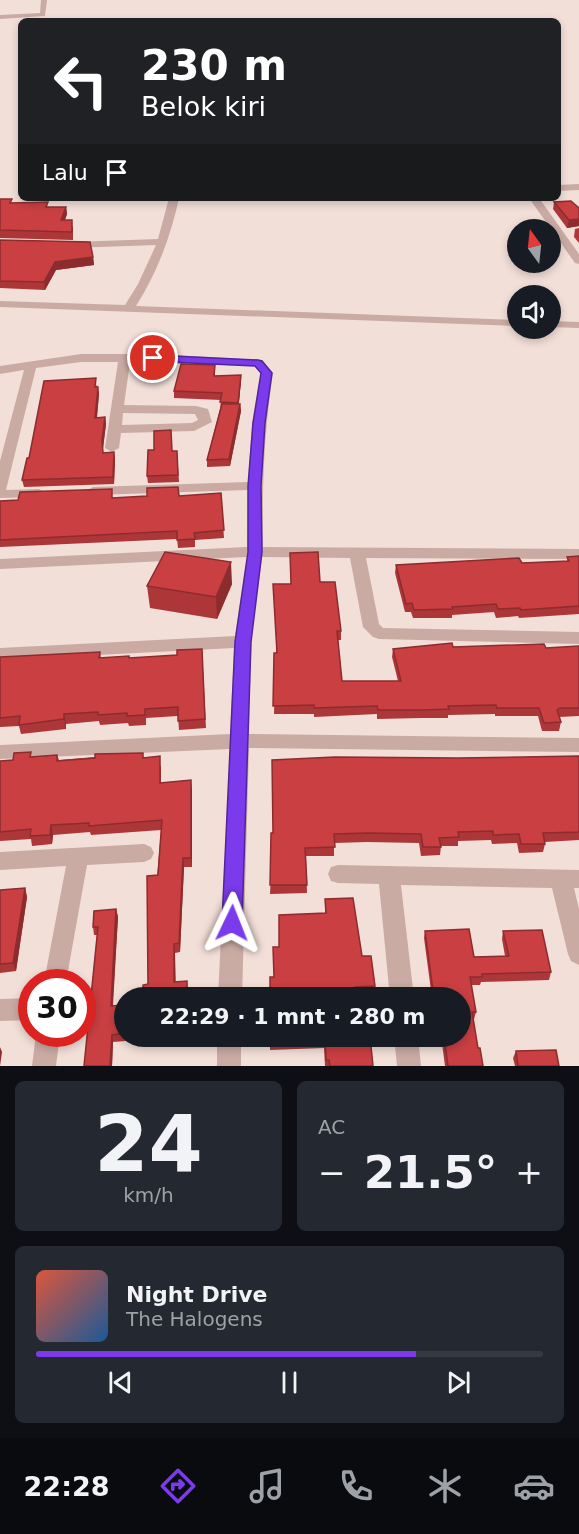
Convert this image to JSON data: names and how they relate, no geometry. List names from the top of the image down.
{
  "north": "top",
  "page": {
    "turn": ["230 m", "Belok kiri"],
    "then": "Lalu",
    "limit": "30",
    "trip": "22:29 · 1 mnt · 280 m",
    "tile": [
      ["24", "km/h"],
      "AC"
    ],
    "heat": ["−", "21.5°", "+"],
    "song": ["Night Drive", "The Halogens"],
    "tabs": "22:28"
  }
}
